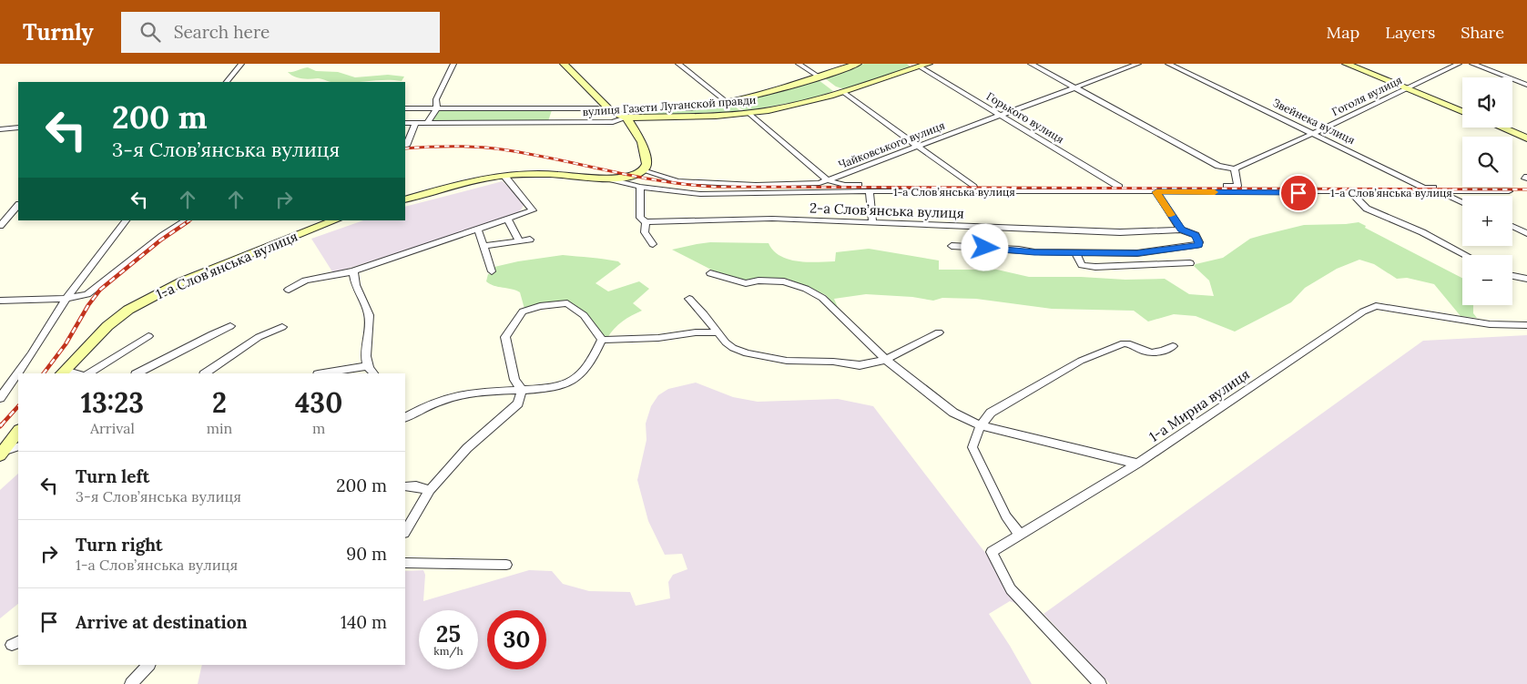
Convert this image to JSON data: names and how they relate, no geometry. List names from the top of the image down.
{
  "streets": {
    "street": [
      "Гоголя вулиця",
      "вулиця Газєти Луганской правди",
      "Горького вулиця",
      "Звейнека вулиця",
      "Чайковського вулиця",
      "1-а Слов’янська вулиця",
      "2-а Слов’янська вулиця",
      "1-а Мирна вулиця"
    ]
  },
  "crossings": [
    ["Гоголя вулиця", "Звейнека вулиця"],
    ["вулиця Газєти Луганской правди", "Горького вулиця"],
    ["Горького вулиця", "Чайковського вулиця"]
  ],
  "page": {
    "header": "Turnly",
    "search": "Search here",
    "nav": ["Map", "Layers", "Share"],
    "map_buttons": ["+", "−"],
    "turn": ["200 m", "3-я Слов’янська вулиця"],
    "eta": [
      "13:23",
      "Arrival",
      "2",
      "min",
      "430",
      "m"
    ],
    "list": [
      {
        "name": "Turn left",
        "note": "3-я Слов’янська вулиця",
        "value": "200 m"
      },
      {
        "name": "Turn right",
        "note": "1-а Слов’янська вулиця",
        "value": "90 m"
      },
      {
        "name": "Arrive at destination",
        "value": "140 m"
      }
    ],
    "speed": "25 km/h",
    "limit": "30"
  }
}
